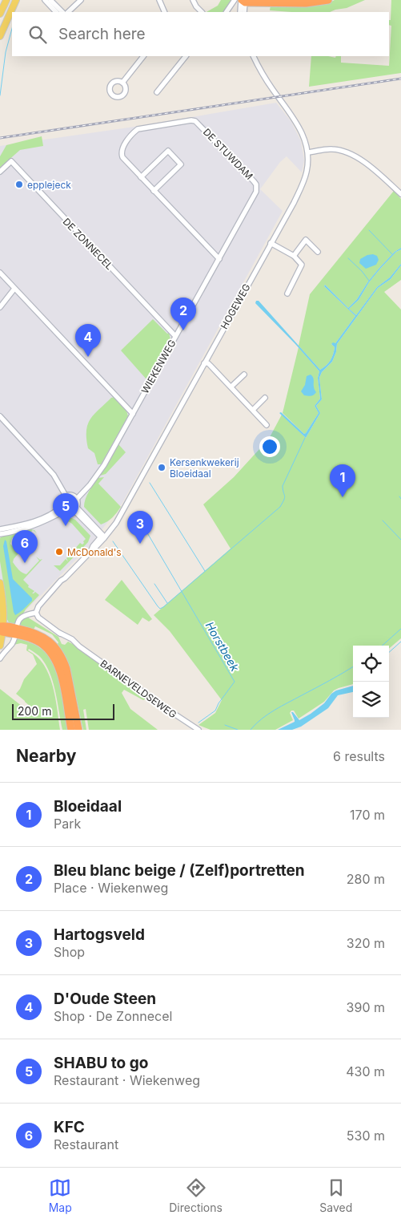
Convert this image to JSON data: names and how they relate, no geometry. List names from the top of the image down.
{
  "streets": {
    "street": [
      "DE STUWDAM",
      "DE ZONNECEL",
      "HOGEWEG",
      "WIEKENWEG",
      "BARNEVELDSEWEG"
    ]
  },
  "crossings": [
    ["DE STUWDAM", "WIEKENWEG"],
    ["DE ZONNECEL", "WIEKENWEG"],
    ["HOGEWEG", "BARNEVELDSEWEG"]
  ],
  "water": ["Horstbeek"],
  "places": ["epplejeck", "Kersenkwekerij Bloeidaal", "McDonald's"],
  "scale_bar": "200 m",
  "page": {
    "search": "Search here",
    "pins": [
      "2",
      "4",
      "1",
      "5",
      "3",
      "6"
    ],
    "scale": "200 m",
    "heading": ["Nearby", "6 results"],
    "list": [
      {
        "mark": "1",
        "name": "Bloeidaal",
        "note": "Park",
        "value": "170 m"
      },
      {
        "mark": "2",
        "name": "Bleu blanc beige / (Zelf)portretten",
        "note": "Place · Wiekenweg",
        "value": "280 m"
      },
      {
        "mark": "3",
        "name": "Hartogsveld",
        "note": "Shop",
        "value": "320 m"
      },
      {
        "mark": "4",
        "name": "D'Oude Steen",
        "note": "Shop · De Zonnecel",
        "value": "390 m"
      },
      {
        "mark": "5",
        "name": "SHABU to go",
        "note": "Restaurant · Wiekenweg",
        "value": "430 m"
      },
      {
        "mark": "6",
        "name": "KFC",
        "note": "Restaurant",
        "value": "530 m"
      }
    ],
    "nav": ["Map", "Directions", "Saved"]
  }
}
